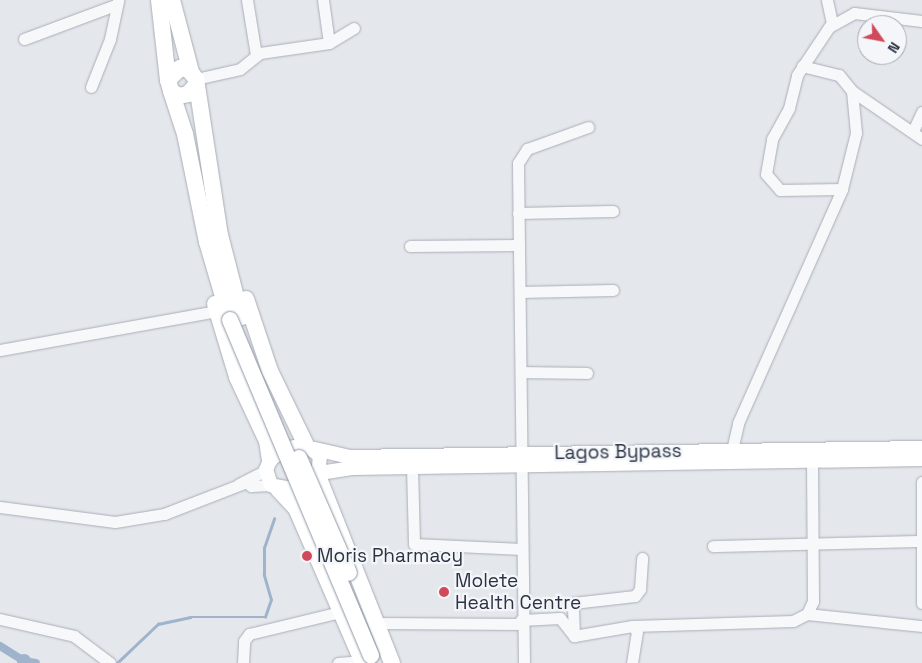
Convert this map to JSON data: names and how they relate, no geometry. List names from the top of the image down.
{
  "streets": {
    "main road": ["Lagos Bypass"]
  },
  "places": ["Moris Pharmacy", "Molete Health Centre"],
  "north": "bottom right"
}
